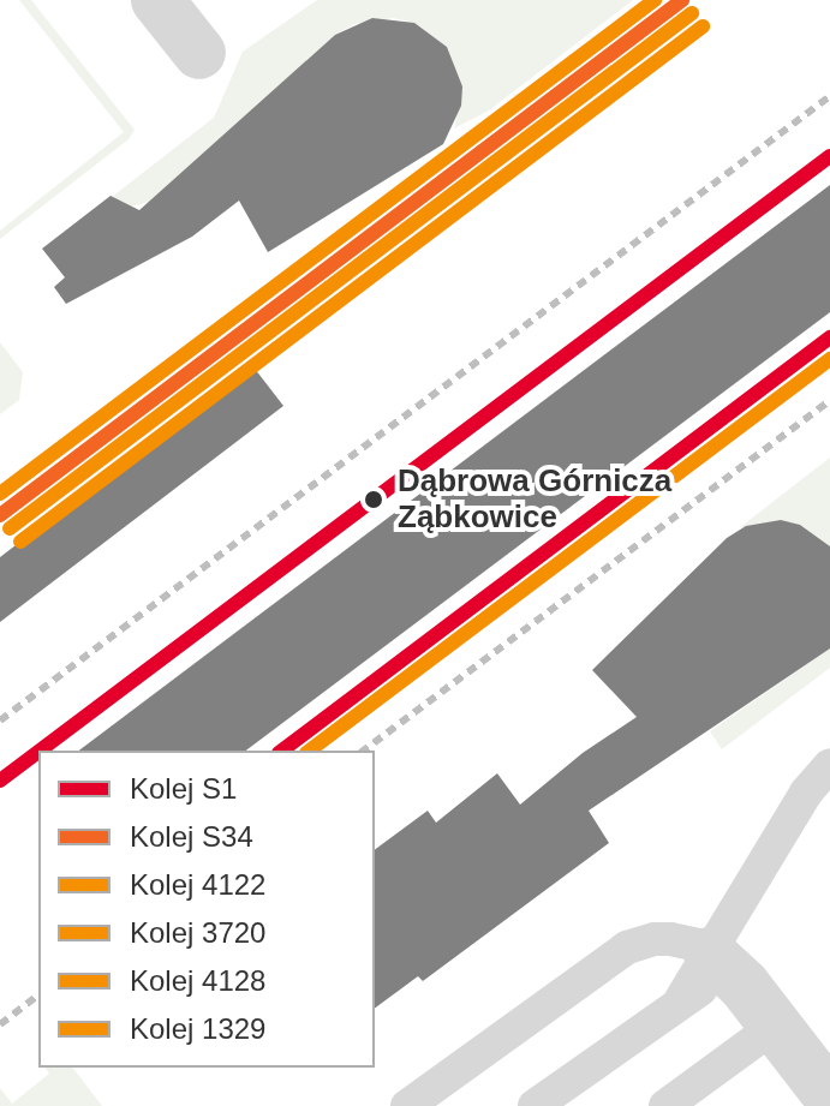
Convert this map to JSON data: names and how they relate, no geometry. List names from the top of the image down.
{
  "places": ["Dąbrowa Górnicza Ząbkowice"],
  "lines": [
    "rail line S34",
    "rail line 3720",
    "rail line 4122",
    "rail line 4128",
    "rail line S1",
    "rail line 1329"
  ],
  "legend": [
    "Kolej S1",
    "Kolej S34",
    "Kolej 4122",
    "Kolej 3720",
    "Kolej 4128",
    "Kolej 1329"
  ]
}
